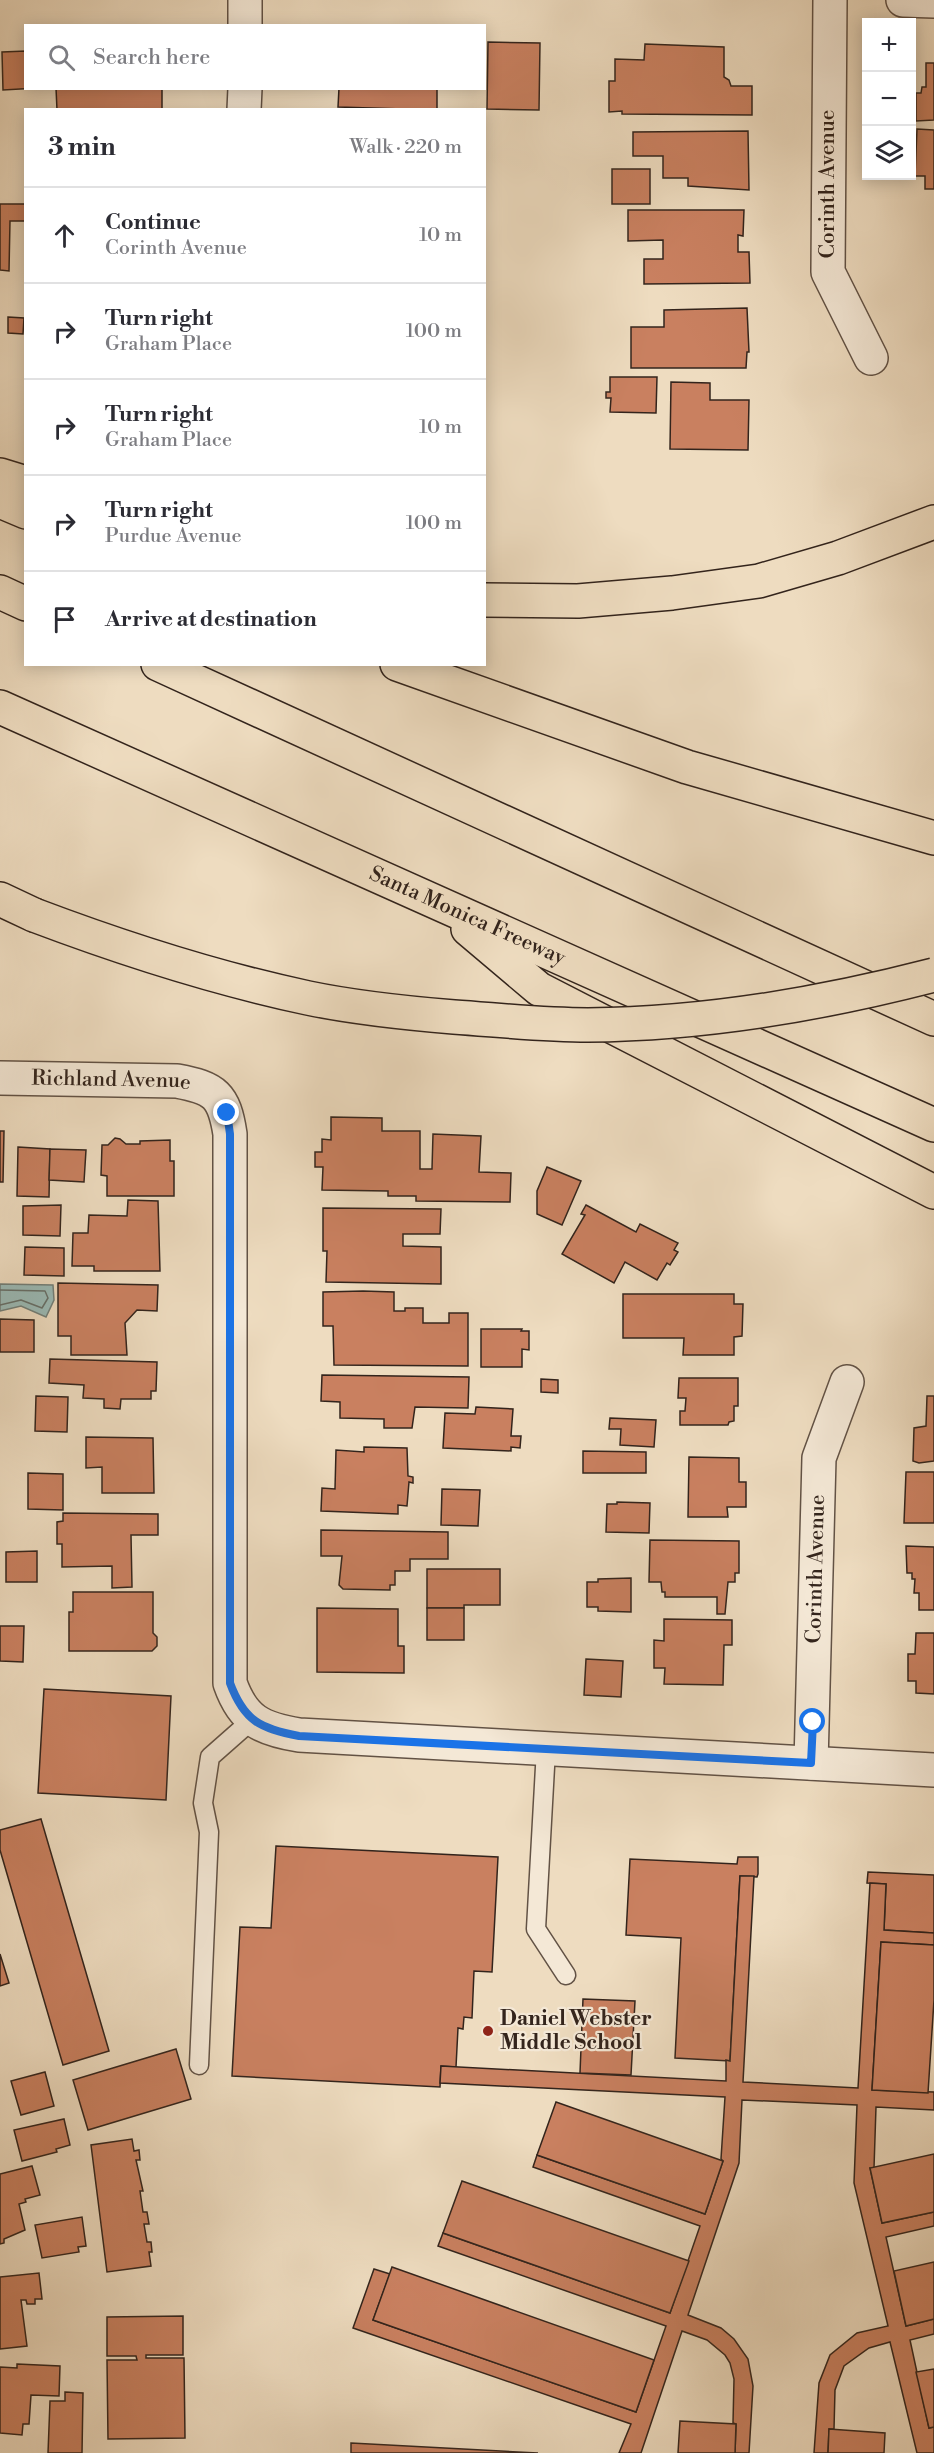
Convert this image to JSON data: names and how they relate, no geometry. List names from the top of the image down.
{
  "streets": {
    "highway": ["Santa Monica Freeway"],
    "street": ["Corinth Avenue", "Richland Avenue"]
  },
  "places": ["Daniel Webster Middle School"],
  "page": {
    "map_buttons": ["+", "−"],
    "search": "Search here",
    "heading": ["3 min", "Walk · 220 m"],
    "list": [
      ["Continue", "Corinth Avenue", "10 m"],
      ["Turn right", "Graham Place", "100 m"],
      ["Turn right", "Graham Place", "10 m"],
      ["Turn right", "Purdue Avenue", "100 m"],
      "Arrive at destination"
    ]
  }
}
